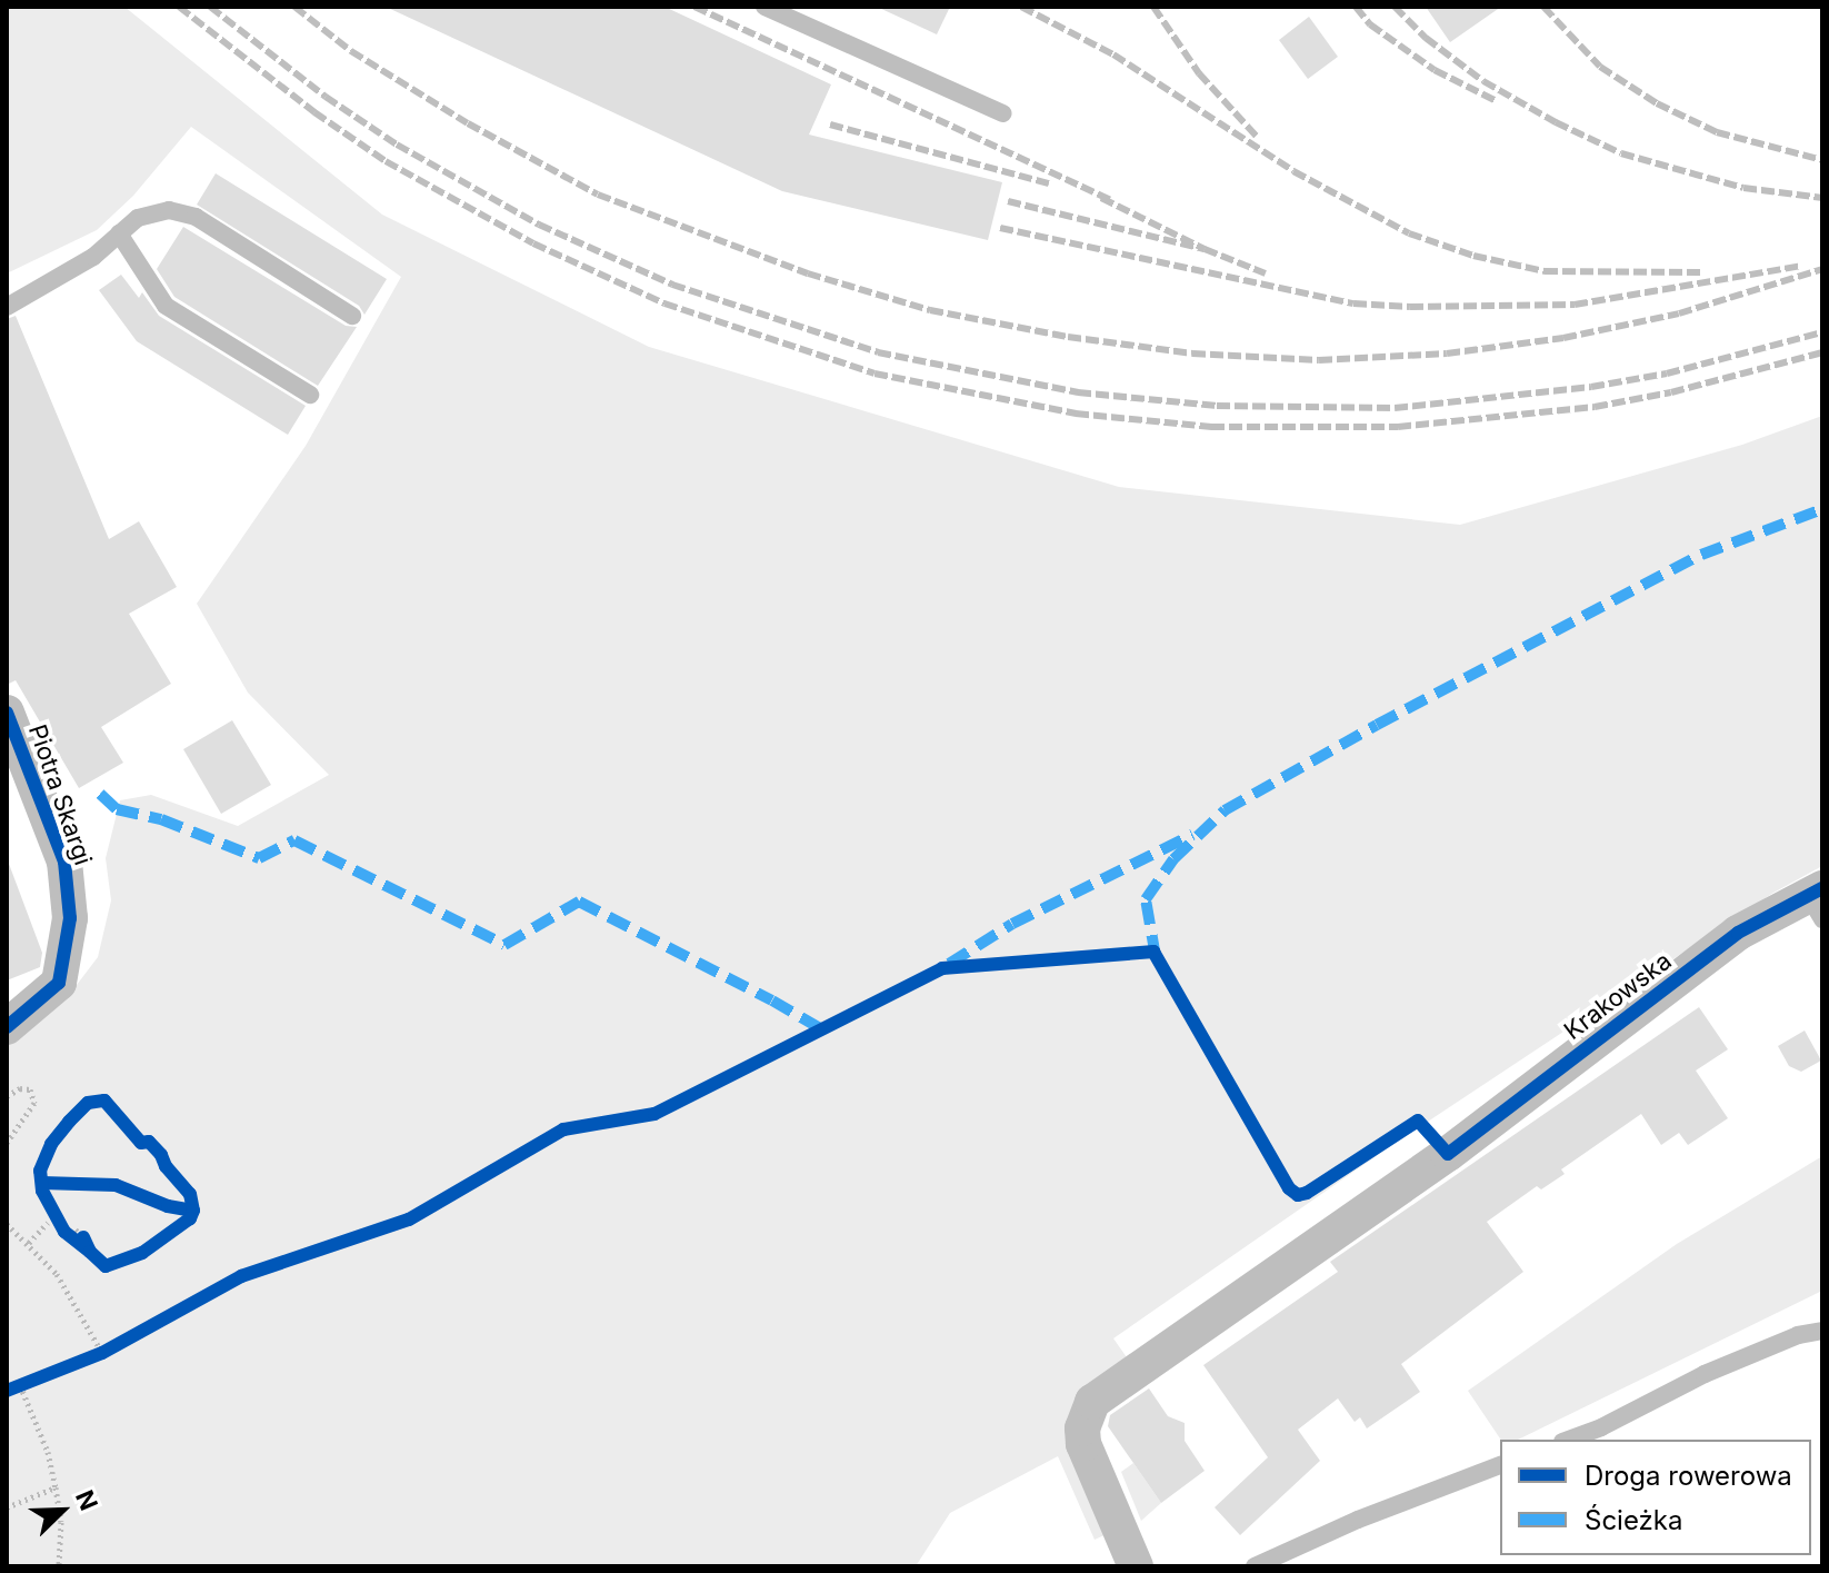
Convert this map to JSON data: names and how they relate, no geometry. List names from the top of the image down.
{
  "streets": {
    "street": ["Piotra Skargi", "Krakowska"]
  },
  "legend": ["Droga rowerowa", "Ścieżka"],
  "north": "top right"
}
